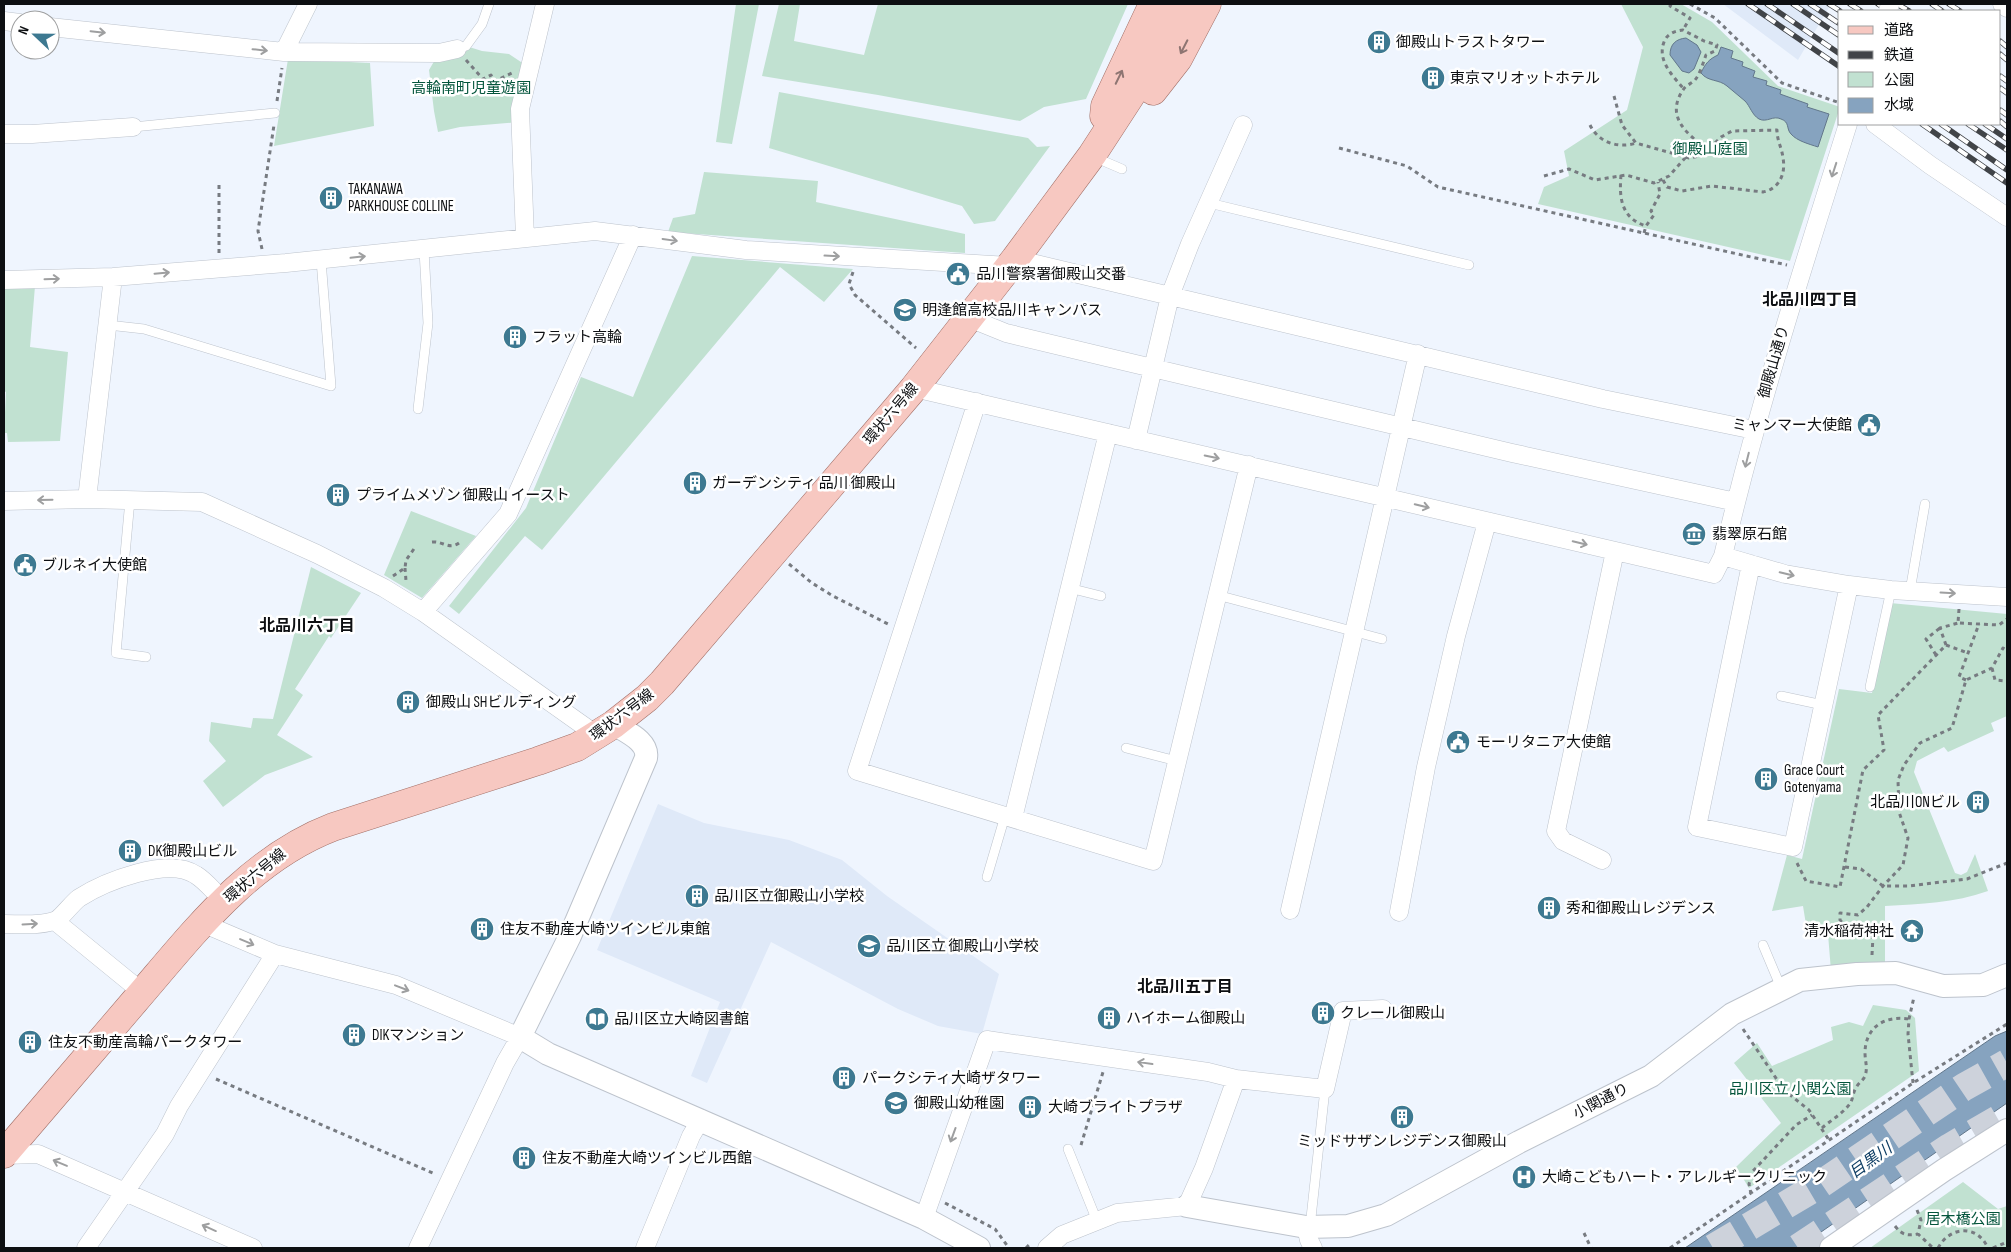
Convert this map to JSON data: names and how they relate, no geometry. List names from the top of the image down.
{
  "streets": {
    "main road": ["環状六号線"],
    "street": ["御殿山通り", "小関通り"]
  },
  "one_way": ["御殿山通り"],
  "districts": ["北品川四丁目", "北品川六丁目", "北品川五丁目"],
  "water": ["目黒川"],
  "parks": [
    "高輪南町児童遊園",
    "御殿山庭園",
    "品川区立 小関公園",
    "居木橋公園"
  ],
  "places": {
    "building": [
      "御殿山トラストタワー",
      "東京マリオットホテル",
      "TAKANAWA PARKHOUSE COLLINE",
      "フラット高輪",
      "ガーデンシティ 品川 御殿山",
      "プライムメゾン 御殿山 イースト",
      "御殿山 SHビルディング",
      "Grace Court Gotenyama",
      "北品川ONビル",
      "DK御殿山ビル",
      "品川区立御殿山小学校",
      "秀和御殿山レジデンス",
      "住友不動産大崎ツインビル東館",
      "クレール御殿山",
      "ハイホーム御殿山",
      "DIKマンション",
      "住友不動産高輪パークタワー",
      "パークシティ大崎ザタワー",
      "大崎ブライトプラザ",
      "ミッドサザンレジデンス御殿山",
      "住友不動産大崎ツインビル西館"
    ],
    "public building": [
      "品川警察署御殿山交番",
      "ミャンマー大使館",
      "ブルネイ大使館",
      "モーリタニア大使館"
    ],
    "school or university": ["明逢館高校品川キャンパス", "品川区立 御殿山小学校", "御殿山幼稚園"],
    "museum": ["翡翠原石館"],
    "temple": ["清水稲荷神社"],
    "library": ["品川区立大崎図書館"],
    "hospital": ["大崎こどもハート・アレルギークリニック"]
  },
  "legend": [
    "道路",
    "鉄道",
    "公園",
    "水域"
  ],
  "north": "left"
}
